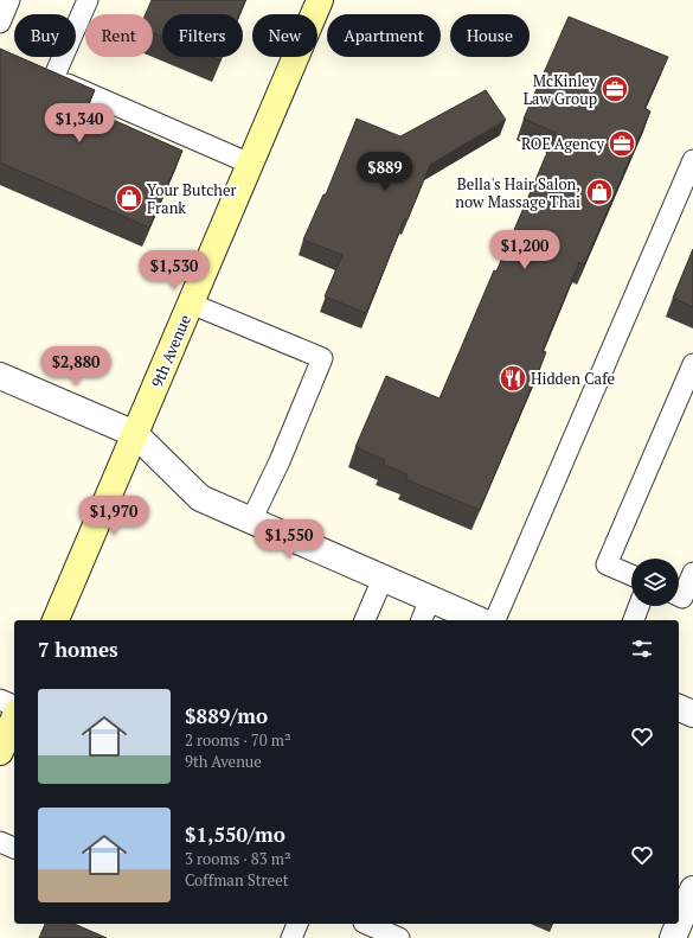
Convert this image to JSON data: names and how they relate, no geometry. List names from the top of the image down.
{
  "streets": {
    "main road": ["9th Avenue"]
  },
  "places": {
    "office": ["McKinley Law Group", "ROE Agency"],
    "shop": ["Bella's Hair Salon, now Massage Thai", "Your Butcher Frank"],
    "restaurant": ["Hidden Cafe"]
  },
  "page": {
    "chip": [
      "Buy",
      "Rent",
      "Filters",
      "New",
      "Apartment",
      "House"
    ],
    "price": [
      "$1,340",
      "$889",
      "$1,200",
      "$1,530",
      "$2,880",
      "$1,970",
      "$1,550"
    ],
    "heading": "7 homes",
    "list": [
      {
        "name": "$889/mo",
        "note": "2 rooms · 70 m² · 9th Avenue"
      },
      {
        "name": "$1,550/mo",
        "note": "3 rooms · 83 m² · Coffman Street"
      }
    ]
  }
}
